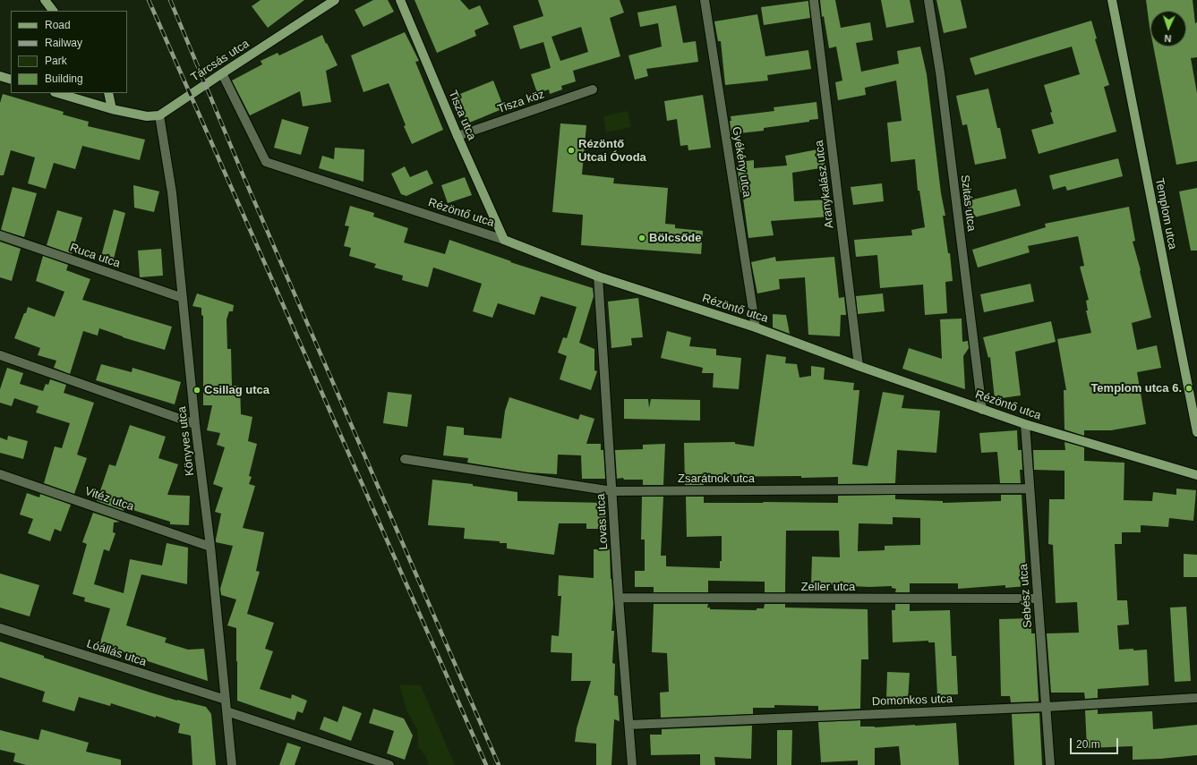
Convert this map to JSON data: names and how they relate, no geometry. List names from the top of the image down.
{
  "streets": {
    "main road": [
      "Tárcsás utca",
      "Tisza utca",
      "Rézöntő utca",
      "Templom utca"
    ],
    "street": [
      "Tisza köz",
      "Gyékény utca",
      "Aranykalász utca",
      "Szitás utca",
      "Ruca utca",
      "Könyves utca",
      "Zsarátnok utca",
      "Vitéz utca",
      "Lovas utca",
      "Zeller utca",
      "Sebész utca",
      "Lóállás utca",
      "Domonkos utca"
    ]
  },
  "crossings": [
    ["Tárcsás utca", "Rézöntő utca"],
    ["Tárcsás utca", "Könyves utca"],
    ["Tisza köz", "Tisza utca"],
    ["Tisza utca", "Rézöntő utca"],
    ["Gyékény utca", "Rézöntő utca"],
    ["Aranykalász utca", "Rézöntő utca"],
    ["Szitás utca", "Rézöntő utca"],
    ["Rézöntő utca", "Lovas utca"],
    ["Rézöntő utca", "Sebész utca"],
    ["Ruca utca", "Könyves utca"],
    ["Könyves utca", "Vitéz utca"],
    ["Könyves utca", "Lóállás utca"],
    ["Zsarátnok utca", "Lovas utca"],
    ["Zsarátnok utca", "Sebész utca"],
    ["Lovas utca", "Zeller utca"],
    ["Lovas utca", "Domonkos utca"],
    ["Zeller utca", "Sebész utca"],
    ["Sebész utca", "Domonkos utca"]
  ],
  "places": [
    "Rézöntő Utcai Óvoda",
    "Bölcsőde",
    "Templom utca 6.",
    "Csillag utca"
  ],
  "legend": [
    "Road",
    "Railway",
    "Park",
    "Building"
  ],
  "scale_bar": "20 m",
  "north": "bottom"
}
